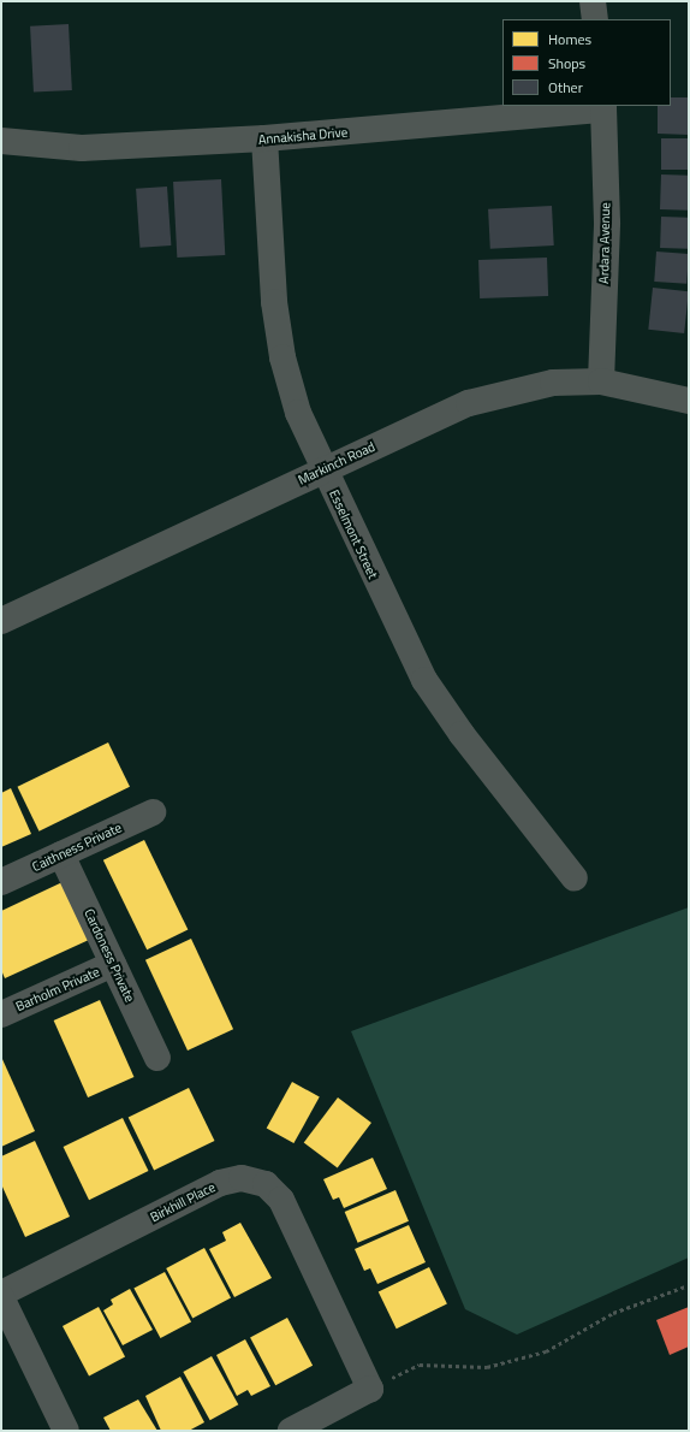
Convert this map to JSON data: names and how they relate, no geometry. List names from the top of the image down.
{
  "streets": {
    "street": [
      "Annakisha Drive",
      "Ardara Avenue",
      "Markinch Road",
      "Esselmont Street",
      "Caithness Private",
      "Cardoness Private",
      "Barholm Private",
      "Birkhill Place"
    ]
  },
  "crossings": [
    ["Annakisha Drive", "Ardara Avenue"],
    ["Annakisha Drive", "Esselmont Street"],
    ["Ardara Avenue", "Markinch Road"],
    ["Markinch Road", "Esselmont Street"],
    ["Caithness Private", "Cardoness Private"],
    ["Cardoness Private", "Barholm Private"]
  ],
  "legend": ["Homes", "Shops", "Other"]
}
